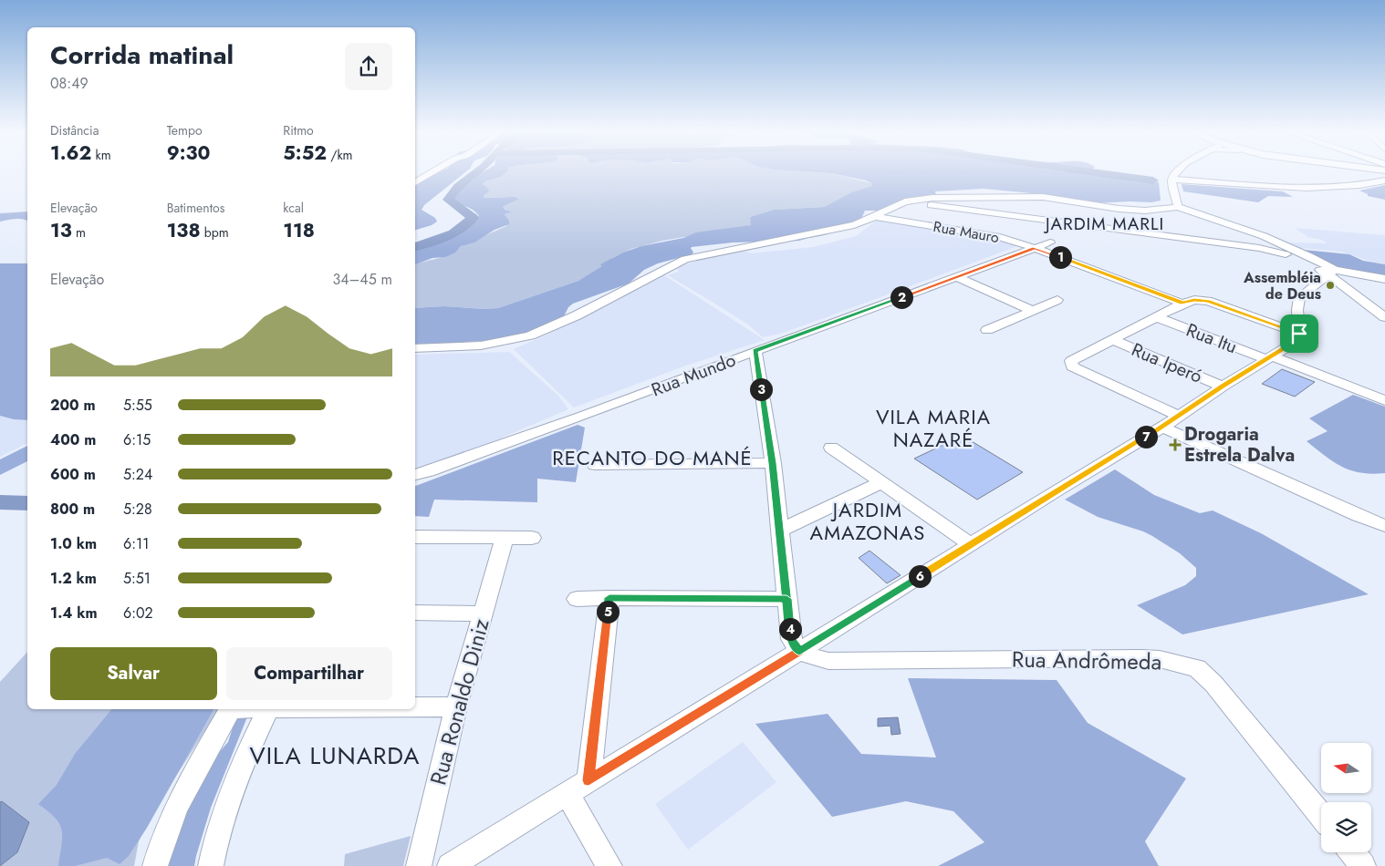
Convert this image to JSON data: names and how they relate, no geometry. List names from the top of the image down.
{
  "streets": {
    "street": [
      "Rua Mauro",
      "Rua Itu",
      "Rua Iperó",
      "Rua Mundo",
      "Rua Andrômeda",
      "Rua Ronaldo Diniz"
    ]
  },
  "crossings": [
    ["Rua Mauro", "Rua Mundo"]
  ],
  "districts": [
    "JARDIM MARLI",
    "VILA MARIA NAZARÉ",
    "RECANTO DO MANÉ",
    "JARDIM AMAZONAS",
    "VILA LUNARDA"
  ],
  "places": {
    "other": ["Assembléia de Deus"],
    "health": ["Drogaria Estrela Dalva"]
  },
  "north": "left",
  "page": {
    "heading": ["Corrida matinal", "08:49"],
    "stats": [
      ["Distância", "1.62 km"],
      ["Tempo", "9:30"],
      ["Ritmo", "5:52 /km"],
      ["Elevação", "13 m"],
      ["Batimentos", "138 bpm"],
      ["kcal", "118"]
    ],
    "pins": [
      "1",
      "2",
      "3",
      "7",
      "6",
      "5",
      "4"
    ],
    "chart": ["Elevação", "34–45 m"],
    "list": [
      {
        "name": "200 m",
        "note": "5:55"
      },
      {
        "name": "400 m",
        "note": "6:15"
      },
      {
        "name": "600 m",
        "note": "5:24"
      },
      {
        "name": "800 m",
        "note": "5:28"
      },
      {
        "name": "1.0 km",
        "note": "6:11"
      },
      {
        "name": "1.2 km",
        "note": "5:51"
      },
      {
        "name": "1.4 km",
        "note": "6:02"
      }
    ],
    "buttons": ["Salvar", "Compartilhar"]
  }
}
